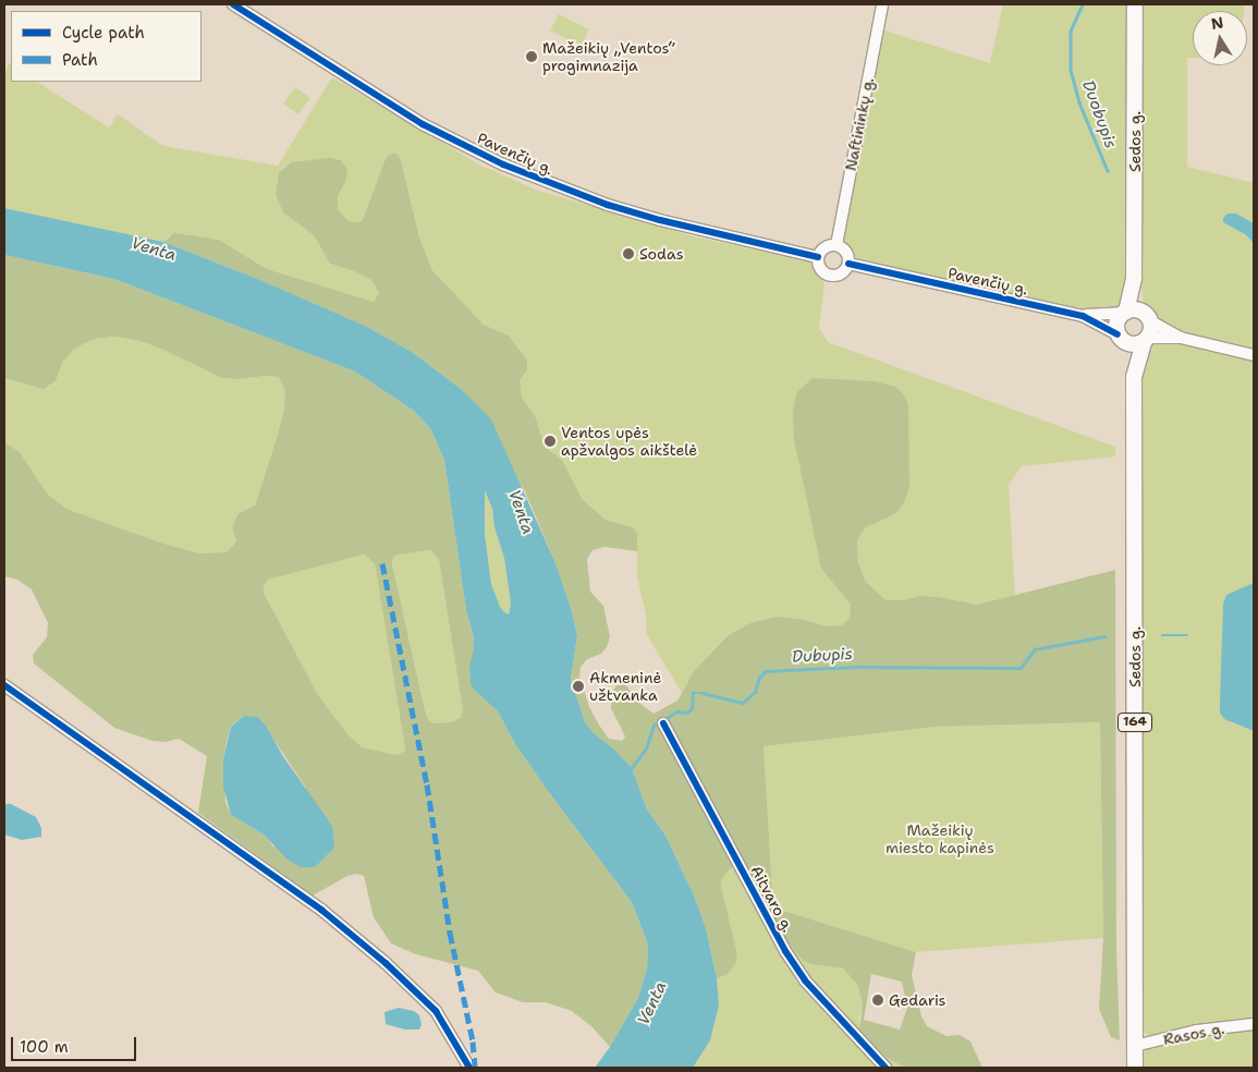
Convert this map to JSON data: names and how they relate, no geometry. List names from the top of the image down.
{
  "streets": {
    "main road": ["Sedos g.", "164"],
    "street": [
      "Naftininkų g.",
      "Pavenčių g.",
      "Aitvaro g.",
      "Rasos g."
    ]
  },
  "crossings": [
    ["Naftininkų g.", "Pavenčių g."],
    ["Sedos g.", "Pavenčių g."],
    ["Sedos g.", "164"],
    ["Sedos g.", "Rasos g."],
    ["Pavenčių g.", "164"]
  ],
  "water": ["Duobupis", "Venta", "Dubupis"],
  "parks": ["Mažeikių miesto kapinės"],
  "places": [
    "Mažeikių „Ventos“ progimnazija",
    "Sodas",
    "Ventos upės apžvalgos aikštelė",
    "Akmeninė užtvanka",
    "Gedaris"
  ],
  "legend": ["Cycle path", "Path"],
  "scale_bar": "100 m",
  "north": "top"
}
